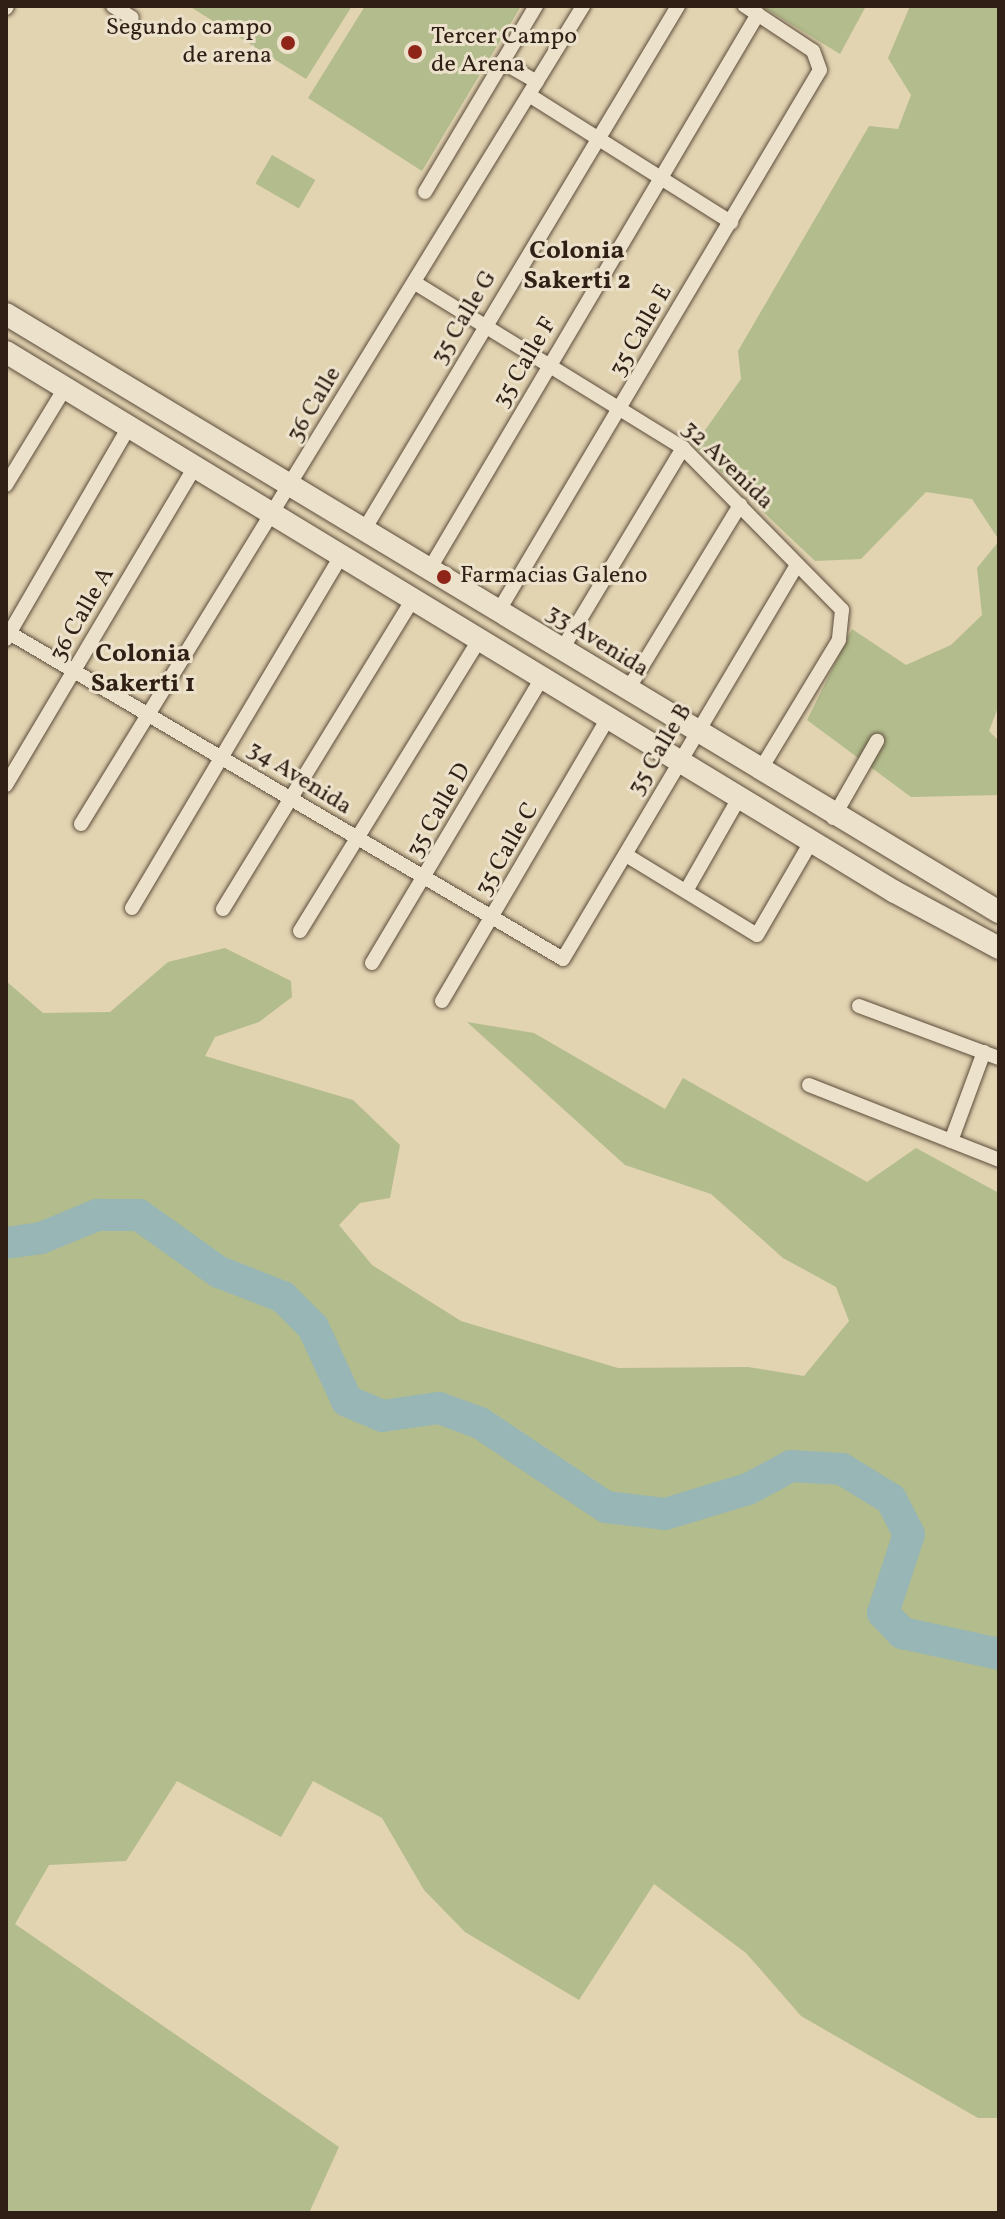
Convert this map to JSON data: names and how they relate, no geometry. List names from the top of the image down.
{
  "streets": {
    "street": [
      "35 Calle G",
      "35 Calle E",
      "35 Calle F",
      "36 Calle",
      "32 Avenida",
      "36 Calle A",
      "33 Avenida",
      "35 Calle B",
      "34 Avenida",
      "35 Calle D",
      "35 Calle C"
    ]
  },
  "crossings": [
    ["35 Calle G", "32 Avenida"],
    ["35 Calle G", "33 Avenida"],
    ["35 Calle E", "35 Calle F"],
    ["35 Calle E", "32 Avenida"],
    ["35 Calle E", "33 Avenida"],
    ["35 Calle F", "32 Avenida"],
    ["35 Calle F", "33 Avenida"],
    ["36 Calle", "32 Avenida"],
    ["36 Calle", "33 Avenida"],
    ["36 Calle", "34 Avenida"],
    ["32 Avenida", "33 Avenida"],
    ["32 Avenida", "35 Calle B"],
    ["36 Calle A", "34 Avenida"],
    ["33 Avenida", "35 Calle B"],
    ["35 Calle B", "34 Avenida"],
    ["34 Avenida", "35 Calle D"],
    ["34 Avenida", "35 Calle C"]
  ],
  "districts": ["Colonia Sakerti 2", "Colonia Sakerti 1"],
  "places": ["Segundo campo de arena", "Tercer Campo de Arena", "Farmacias Galeno"]
}
